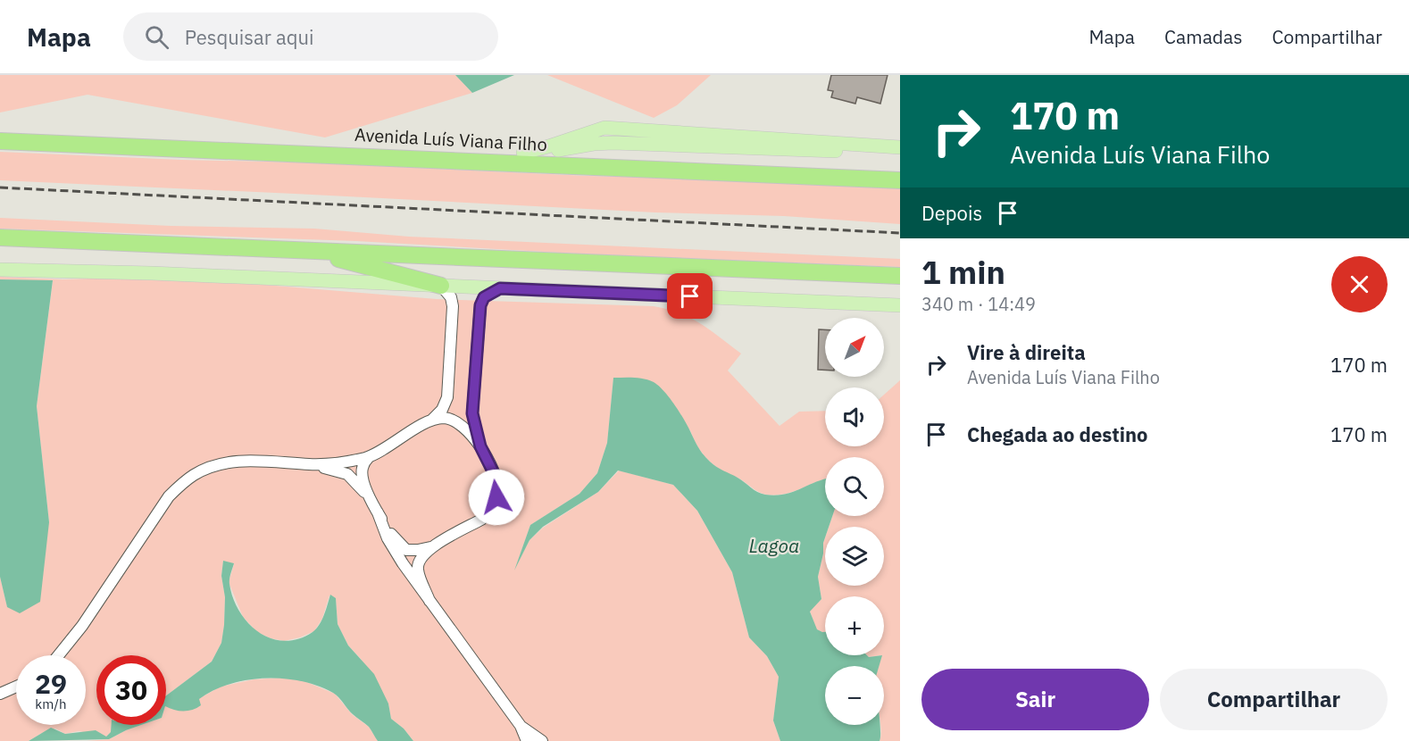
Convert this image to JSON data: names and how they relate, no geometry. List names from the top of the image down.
{
  "streets": {
    "highway": ["Avenida Luís Viana Filho"]
  },
  "water": ["Lagoa"],
  "north": "top right",
  "page": {
    "header": "Mapa",
    "search": "Pesquisar aqui",
    "nav": ["Mapa", "Camadas", "Compartilhar"],
    "turn": ["170 m", "Avenida Luís Viana Filho"],
    "then": "Depois",
    "heading": ["1 min", "340 m · 14:49"],
    "map_buttons": ["+", "−"],
    "list": [
      {
        "name": "Vire à direita",
        "note": "Avenida Luís Viana Filho",
        "value": "170 m"
      },
      {
        "name": "Chegada ao destino",
        "value": "170 m"
      }
    ],
    "speed": "29 km/h",
    "limit": "30",
    "buttons": ["Sair", "Compartilhar"]
  }
}
